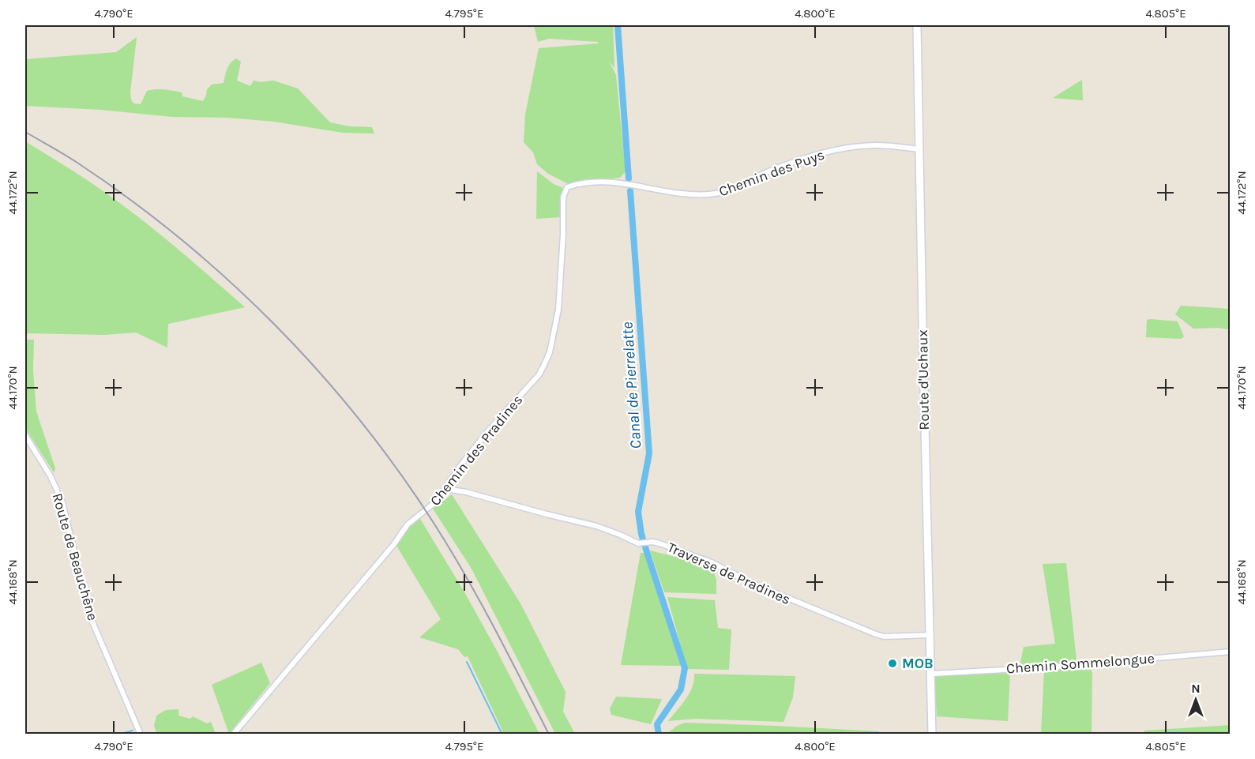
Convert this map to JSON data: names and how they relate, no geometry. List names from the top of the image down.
{
  "streets": {
    "main road": ["Route d'Uchaux"],
    "street": [
      "Chemin des Puys",
      "Chemin des Pradines",
      "Route de Beauchêne",
      "Traverse de Pradines",
      "Chemin Sommelongue"
    ]
  },
  "crossings": [
    ["Chemin des Puys", "Route d'Uchaux"],
    ["Chemin des Puys", "Chemin des Pradines"],
    ["Route d'Uchaux", "Traverse de Pradines"],
    ["Route d'Uchaux", "Chemin Sommelongue"],
    ["Chemin des Pradines", "Traverse de Pradines"]
  ],
  "water": ["Canal de Pierrelatte"],
  "places": ["MOB"],
  "north": "top",
  "coordinates": [
    "4.790°E",
    "4.795°E",
    "4.800°E",
    "4.805°E",
    "44.172°N",
    "44.170°N",
    "44.168°N"
  ]
}
